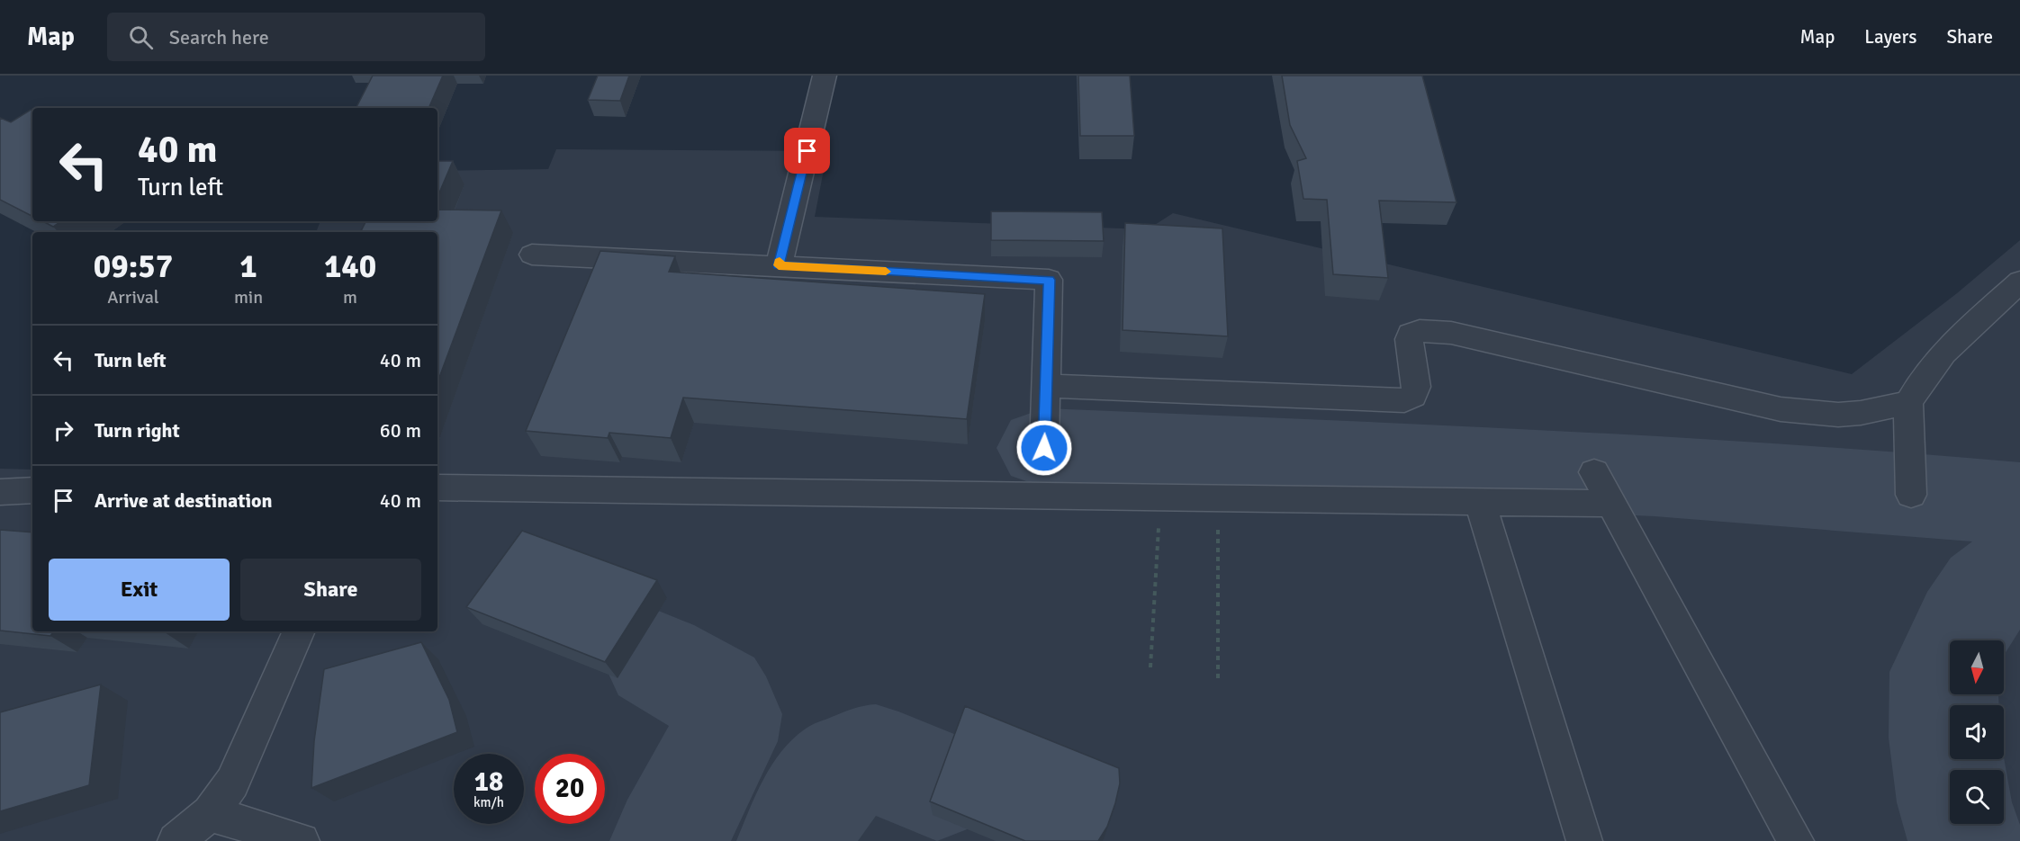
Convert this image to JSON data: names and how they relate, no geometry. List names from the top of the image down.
{
  "north": "bottom",
  "page": {
    "header": "Map",
    "search": "Search here",
    "nav": ["Map", "Layers", "Share"],
    "turn": ["40 m", "Turn left"],
    "eta": [
      "09:57",
      "Arrival",
      "1",
      "min",
      "140",
      "m"
    ],
    "list": [
      {
        "name": "Turn left",
        "value": "40 m"
      },
      {
        "name": "Turn right",
        "value": "60 m"
      },
      {
        "name": "Arrive at destination",
        "value": "40 m"
      }
    ],
    "buttons": ["Exit", "Share"],
    "speed": "18 km/h",
    "limit": "20"
  }
}
